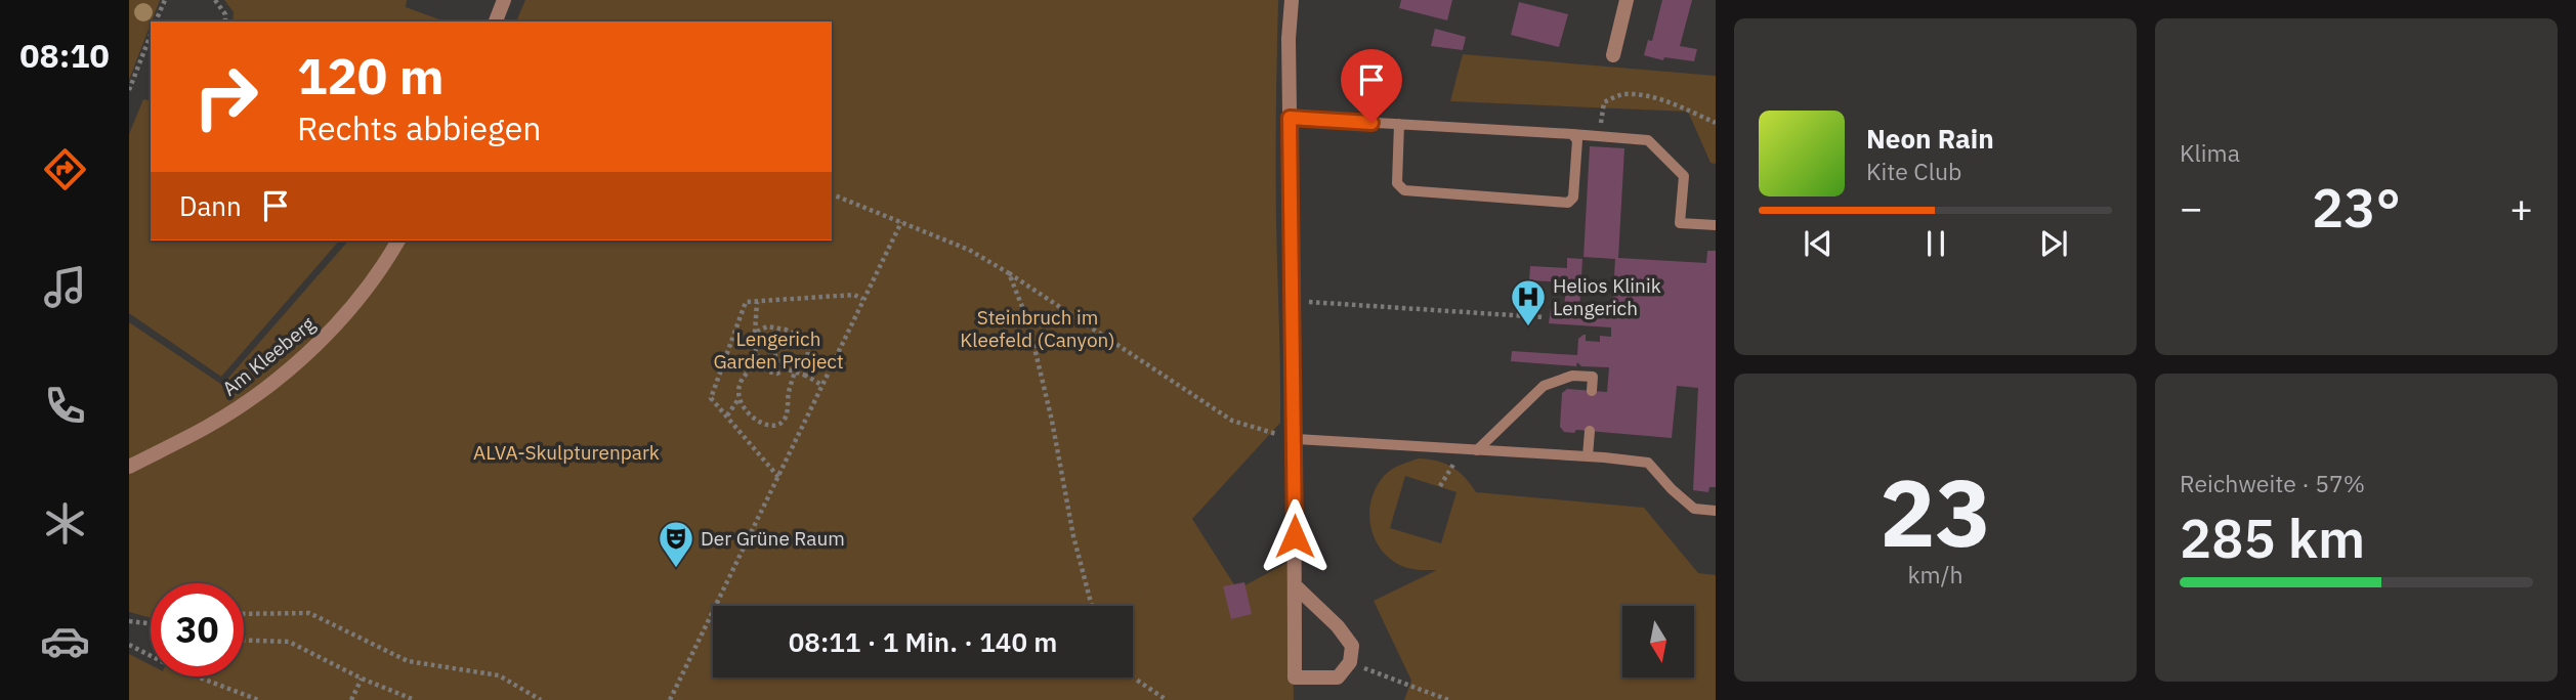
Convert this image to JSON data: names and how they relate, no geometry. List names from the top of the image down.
{
  "streets": {
    "street": ["Am Kleeberg"]
  },
  "parks": ["Steinbruch im Kleefeld (Canyon)", "Lengerich Garden Project", "ALVA-Skulpturenpark"],
  "places": {
    "hospital": ["Helios Klinik Lengerich"],
    "theatre": ["Der Grüne Raum"]
  },
  "north": "bottom",
  "page": {
    "tabs": "08:10",
    "tile": [
      "Klima",
      ["23", "km/h"],
      ["Reichweite · 57%", "285 km"]
    ],
    "turn": ["120 m", "Rechts abbiegen"],
    "song": ["Neon Rain", "Kite Club"],
    "then": "Dann",
    "heat": ["−", "23°", "+"],
    "limit": "30",
    "trip": "08:11 · 1 Min. · 140 m"
  }
}
